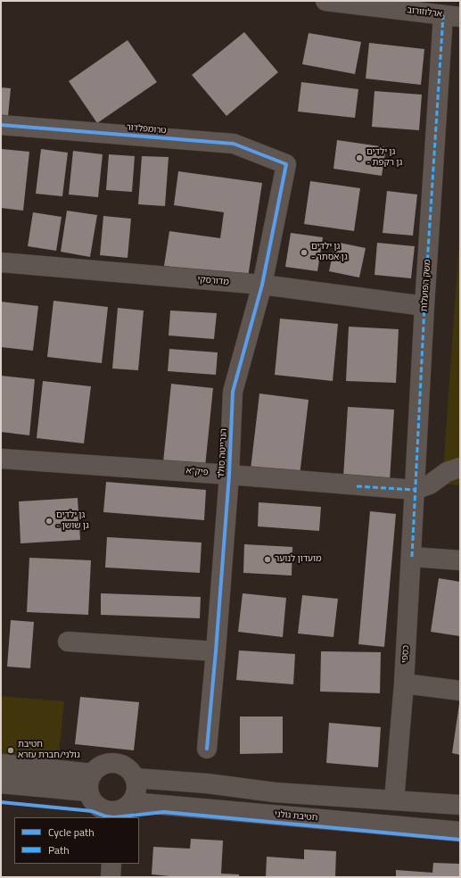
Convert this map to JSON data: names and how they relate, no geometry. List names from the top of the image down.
{
  "streets": {
    "street": [
      "ארלוזורוב",
      "טרומפלדור",
      "מדורסקי",
      "משק הפועלות",
      "הנרייטה סולד",
      "פיק\"א",
      "כספי",
      "חטיבת גולני"
    ]
  },
  "crossings": [
    ["ארלוזורוב", "משק הפועלות"],
    ["טרומפלדור", "הנרייטה סולד"],
    ["מדורסקי", "משק הפועלות"],
    ["מדורסקי", "הנרייטה סולד"],
    ["משק הפועלות", "פיק\"א"],
    ["משק הפועלות", "כספי"],
    ["הנרייטה סולד", "פיק\"א"]
  ],
  "places": [
    "גן ילדים - גן רקפת",
    "גן ילדים - גן אסתר",
    "גן ילדים - גן שושן",
    "מועדון לנוער",
    "חטיבת גולני/חברת עזרא"
  ],
  "legend": ["Cycle path", "Path"]
}
